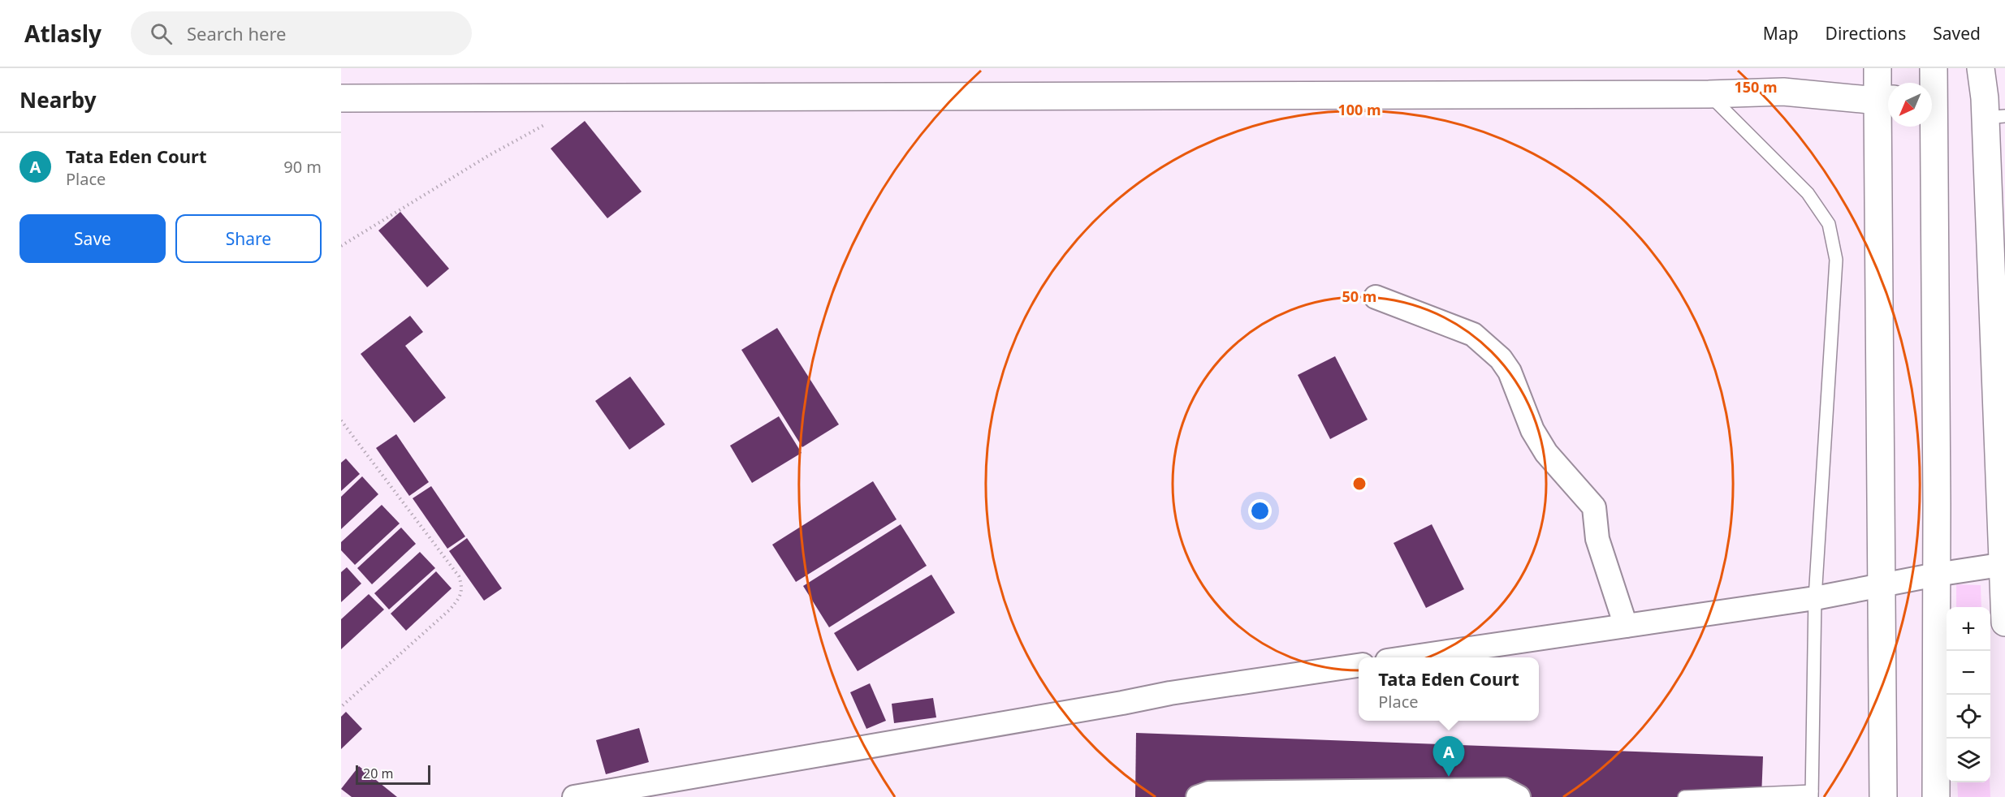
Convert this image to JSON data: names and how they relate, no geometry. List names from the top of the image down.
{
  "scale_bar": "20 m",
  "north": "bottom left",
  "page": {
    "header": "Atlasly",
    "search": "Search here",
    "nav": ["Map", "Directions", "Saved"],
    "heading": "Nearby",
    "list": [
      {
        "mark": "A",
        "name": "Tata Eden Court",
        "note": "Place",
        "value": "90 m"
      }
    ],
    "buttons": ["Save", "Share"],
    "map_buttons": ["+", "−"],
    "popup": ["Tata Eden Court", "Place"],
    "pins": "A",
    "scale": "20 m"
  },
  "rings": ["150 m", "100 m", "50 m"]
}
